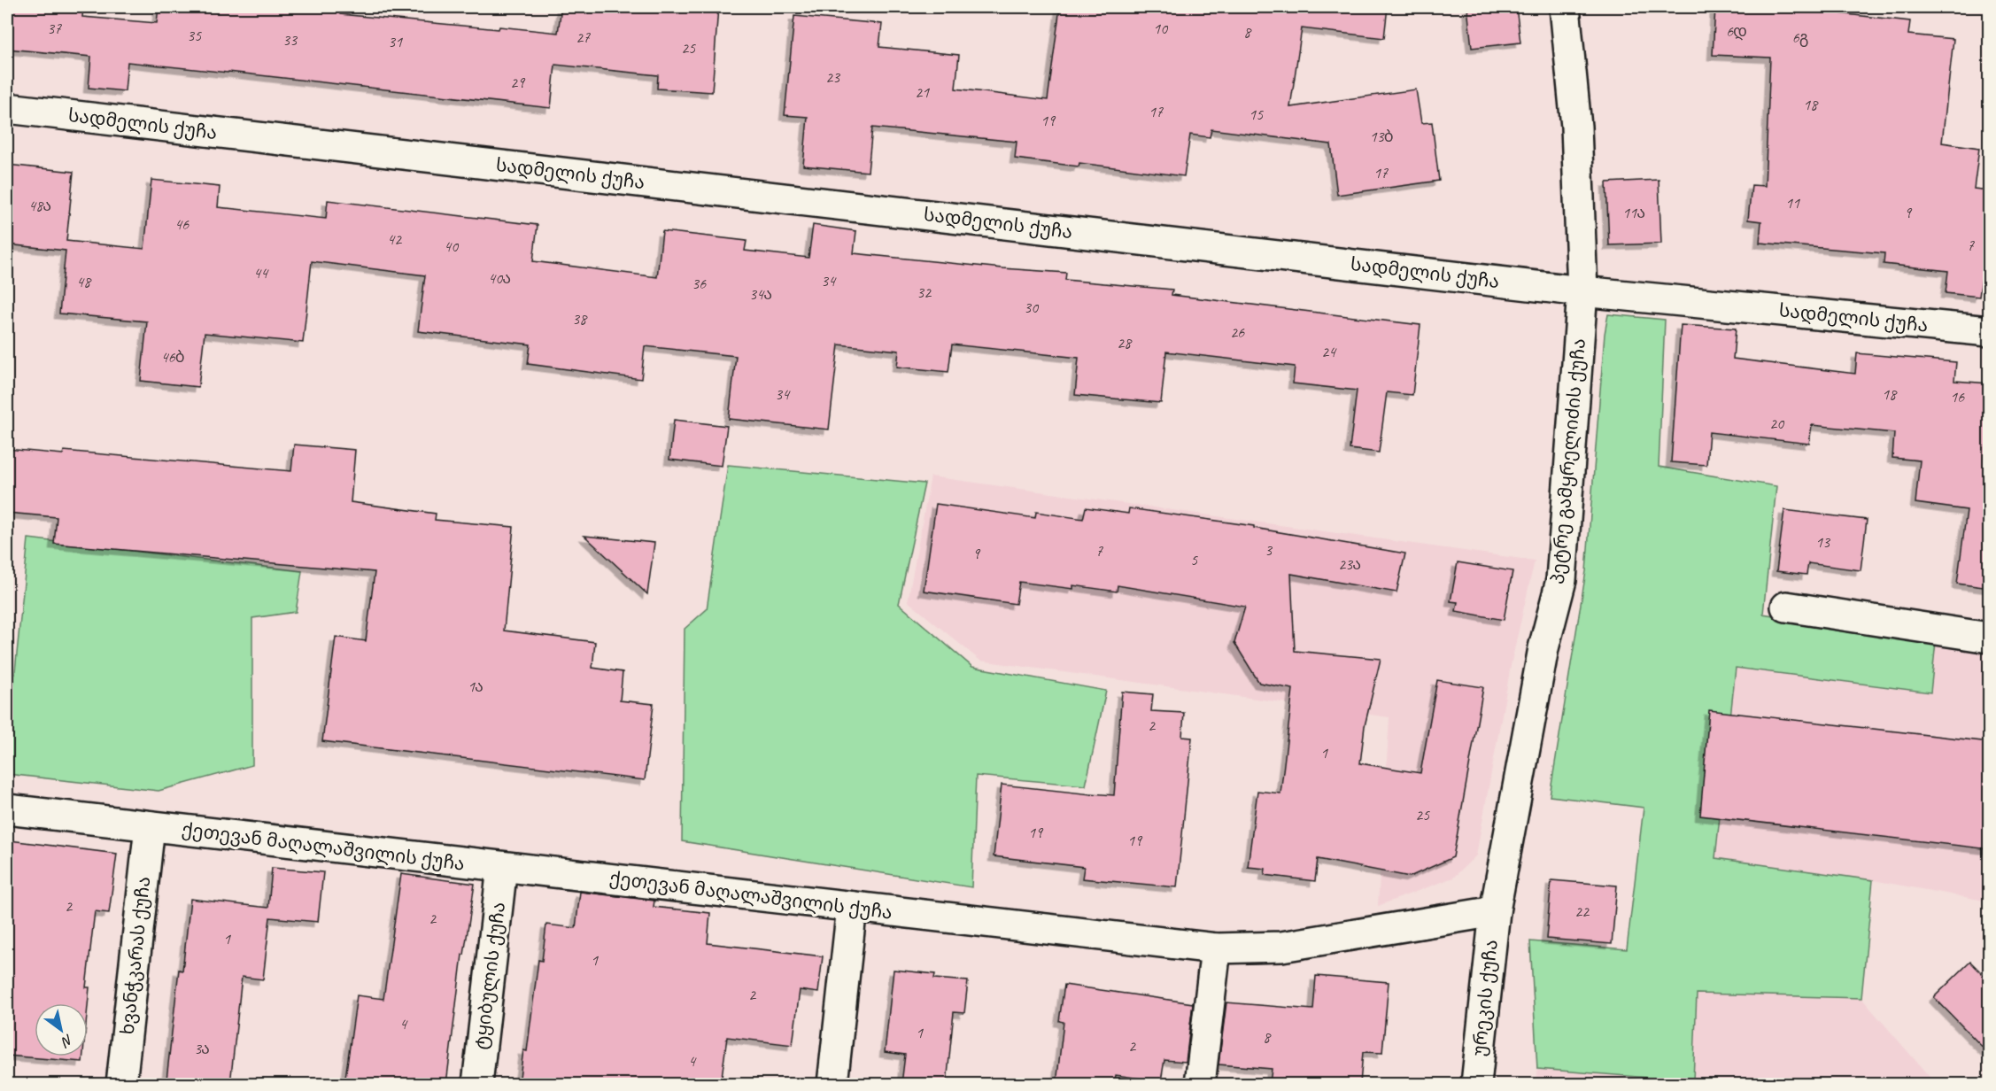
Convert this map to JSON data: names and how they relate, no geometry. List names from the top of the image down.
{
  "streets": {
    "street": [
      "სადმელის ქუჩა",
      "პეტრე გამყრელიძის ქუჩა",
      "ქეთევან მაღალაშვილის ქუჩა",
      "ხვანჭკარას ქუჩა",
      "ტყიბულის ქუჩა",
      "ურეკის ქუჩა"
    ]
  },
  "crossings": [
    ["სადმელის ქუჩა", "პეტრე გამყრელიძის ქუჩა"],
    ["პეტრე გამყრელიძის ქუჩა", "ქეთევან მაღალაშვილის ქუჩა"],
    ["პეტრე გამყრელიძის ქუჩა", "ურეკის ქუჩა"],
    ["ქეთევან მაღალაშვილის ქუჩა", "ხვანჭკარას ქუჩა"],
    ["ქეთევან მაღალაშვილის ქუჩა", "ტყიბულის ქუჩა"],
    ["ქეთევან მაღალაშვილის ქუჩა", "ურეკის ქუჩა"]
  ],
  "house_numbers": [
    "37",
    "10",
    "6დ",
    "8",
    "35",
    "27",
    "6გ",
    "33",
    "31",
    "25",
    "23",
    "29",
    "21",
    "18",
    "17",
    "15",
    "19",
    "13ბ",
    "17",
    "11",
    "48ა",
    "11ა",
    "9",
    "46",
    "42",
    "7",
    "40",
    "44",
    "40ა",
    "34",
    "48",
    "36",
    "32",
    "34ა",
    "30",
    "38",
    "26",
    "28",
    "24",
    "46ბ",
    "34",
    "18",
    "16",
    "20",
    "13",
    "3",
    "7",
    "9",
    "5",
    "23ა",
    "1ა",
    "2",
    "1",
    "25",
    "19",
    "19",
    "2",
    "22",
    "2",
    "1",
    "1",
    "2",
    "4",
    "1",
    "8",
    "2",
    "3ა",
    "4"
  ],
  "north": "bottom right"
}
